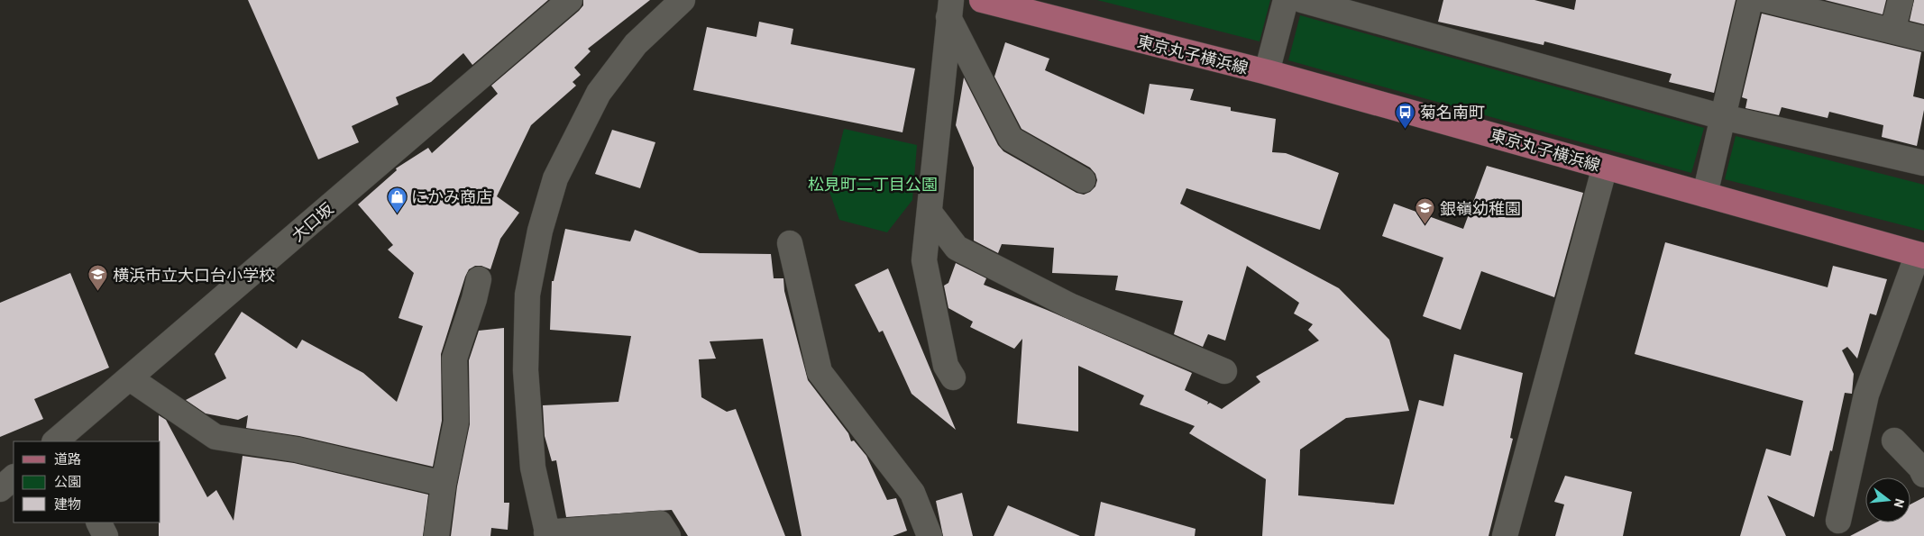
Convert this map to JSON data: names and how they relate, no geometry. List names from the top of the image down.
{
  "streets": {
    "main road": ["東京丸子横浜線"],
    "street": ["大口坂"]
  },
  "parks": ["松見町二丁目公園"],
  "places": {
    "bus stop": ["菊名南町"],
    "shop": ["にかみ商店"],
    "school or university": ["銀嶺幼稚園", "横浜市立大口台小学校"]
  },
  "legend": ["道路", "公園", "建物"],
  "north": "right"
}
